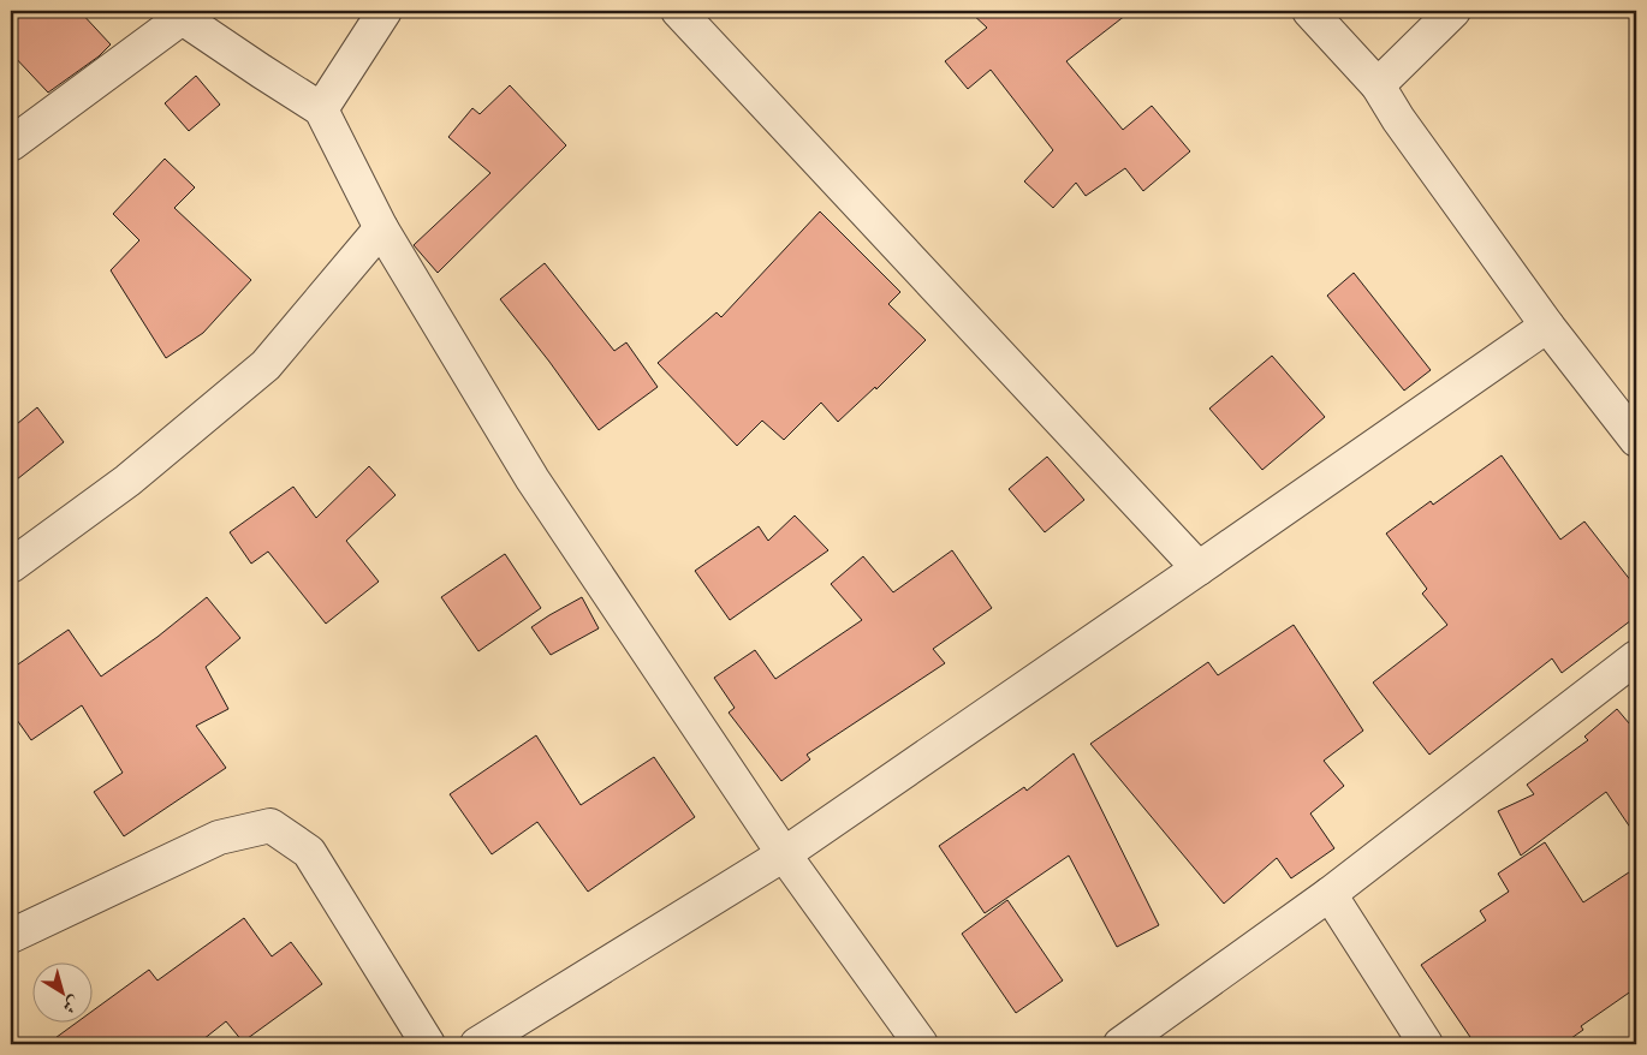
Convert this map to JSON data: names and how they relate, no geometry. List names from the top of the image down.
{
  "north": "bottom right"
}
